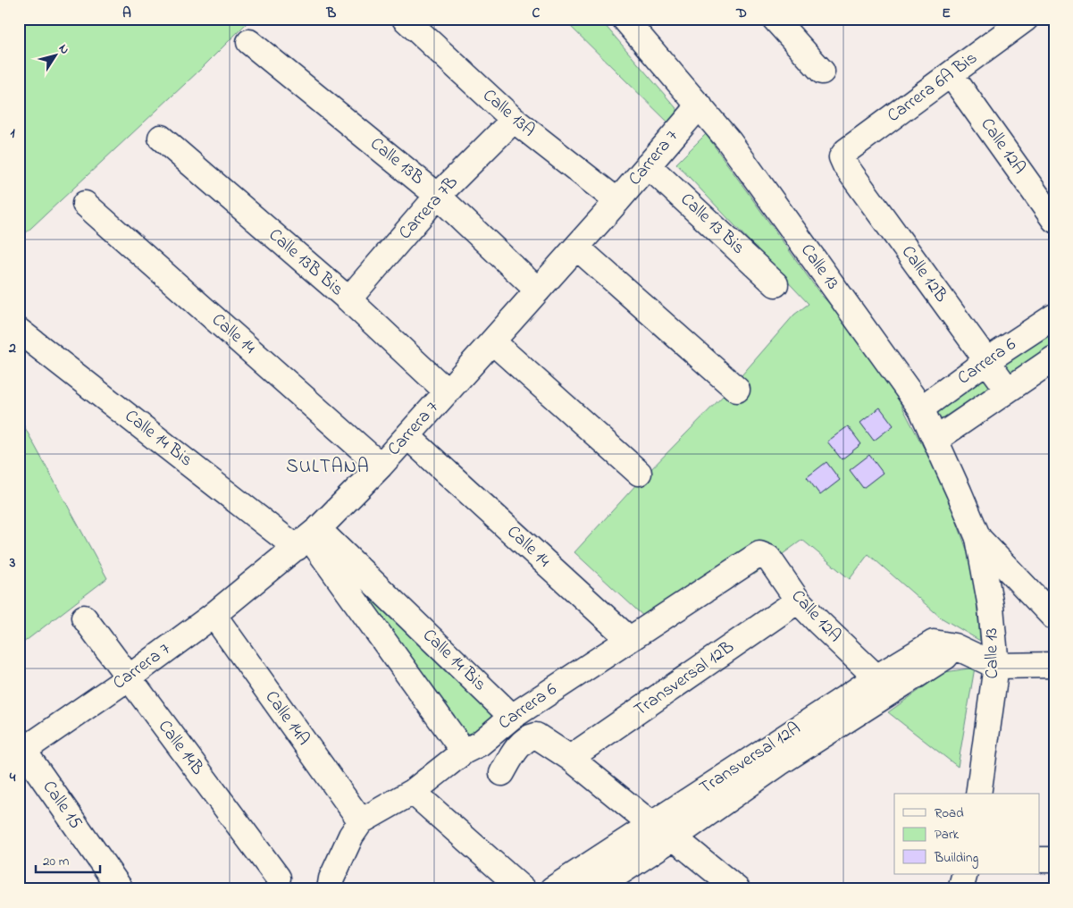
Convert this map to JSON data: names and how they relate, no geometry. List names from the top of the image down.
{
  "streets": {
    "street": [
      "Carrera 6A Bis",
      "Calle 13A",
      "Calle 12A",
      "Carrera 7",
      "Calle 13B",
      "Carrera 7B",
      "Calle 13 Bis",
      "Calle 13B Bis",
      "Calle 13",
      "Calle 12B",
      "Calle 14",
      "Carrera 6",
      "Calle 14 Bis",
      "Transversal 12B",
      "Calle 14A",
      "Calle 14B",
      "Transversal 12A",
      "Calle 15"
    ]
  },
  "crossings": [
    ["Carrera 6A Bis", "Calle 12A"],
    ["Carrera 6A Bis", "Calle 12B"],
    ["Calle 13A", "Carrera 7"],
    ["Calle 13A", "Carrera 7B"],
    ["Calle 12A", "Carrera 6"],
    ["Calle 12A", "Transversal 12B"],
    ["Calle 12A", "Transversal 12A"],
    ["Carrera 7", "Calle 13B"],
    ["Carrera 7", "Calle 13 Bis"],
    ["Carrera 7", "Calle 13B Bis"],
    ["Carrera 7", "Calle 13"],
    ["Carrera 7", "Calle 14"],
    ["Carrera 7", "Calle 14 Bis"],
    ["Carrera 7", "Calle 14A"],
    ["Carrera 7", "Calle 14B"],
    ["Carrera 7", "Calle 15"],
    ["Calle 13B", "Carrera 7B"],
    ["Carrera 7B", "Calle 13B Bis"],
    ["Calle 13", "Carrera 6"],
    ["Calle 13", "Transversal 12A"],
    ["Calle 12B", "Carrera 6"],
    ["Calle 14", "Carrera 6"],
    ["Carrera 6", "Calle 14 Bis"],
    ["Carrera 6", "Calle 14A"]
  ],
  "districts": ["SULTANA"],
  "legend": ["Road", "Park", "Building"],
  "scale_bar": "20 m",
  "north": "top right",
  "grid": {
    "columns": [
      "A",
      "B",
      "C",
      "D",
      "E"
    ],
    "rows": [
      "1",
      "2",
      "3",
      "4"
    ]
  }
}
